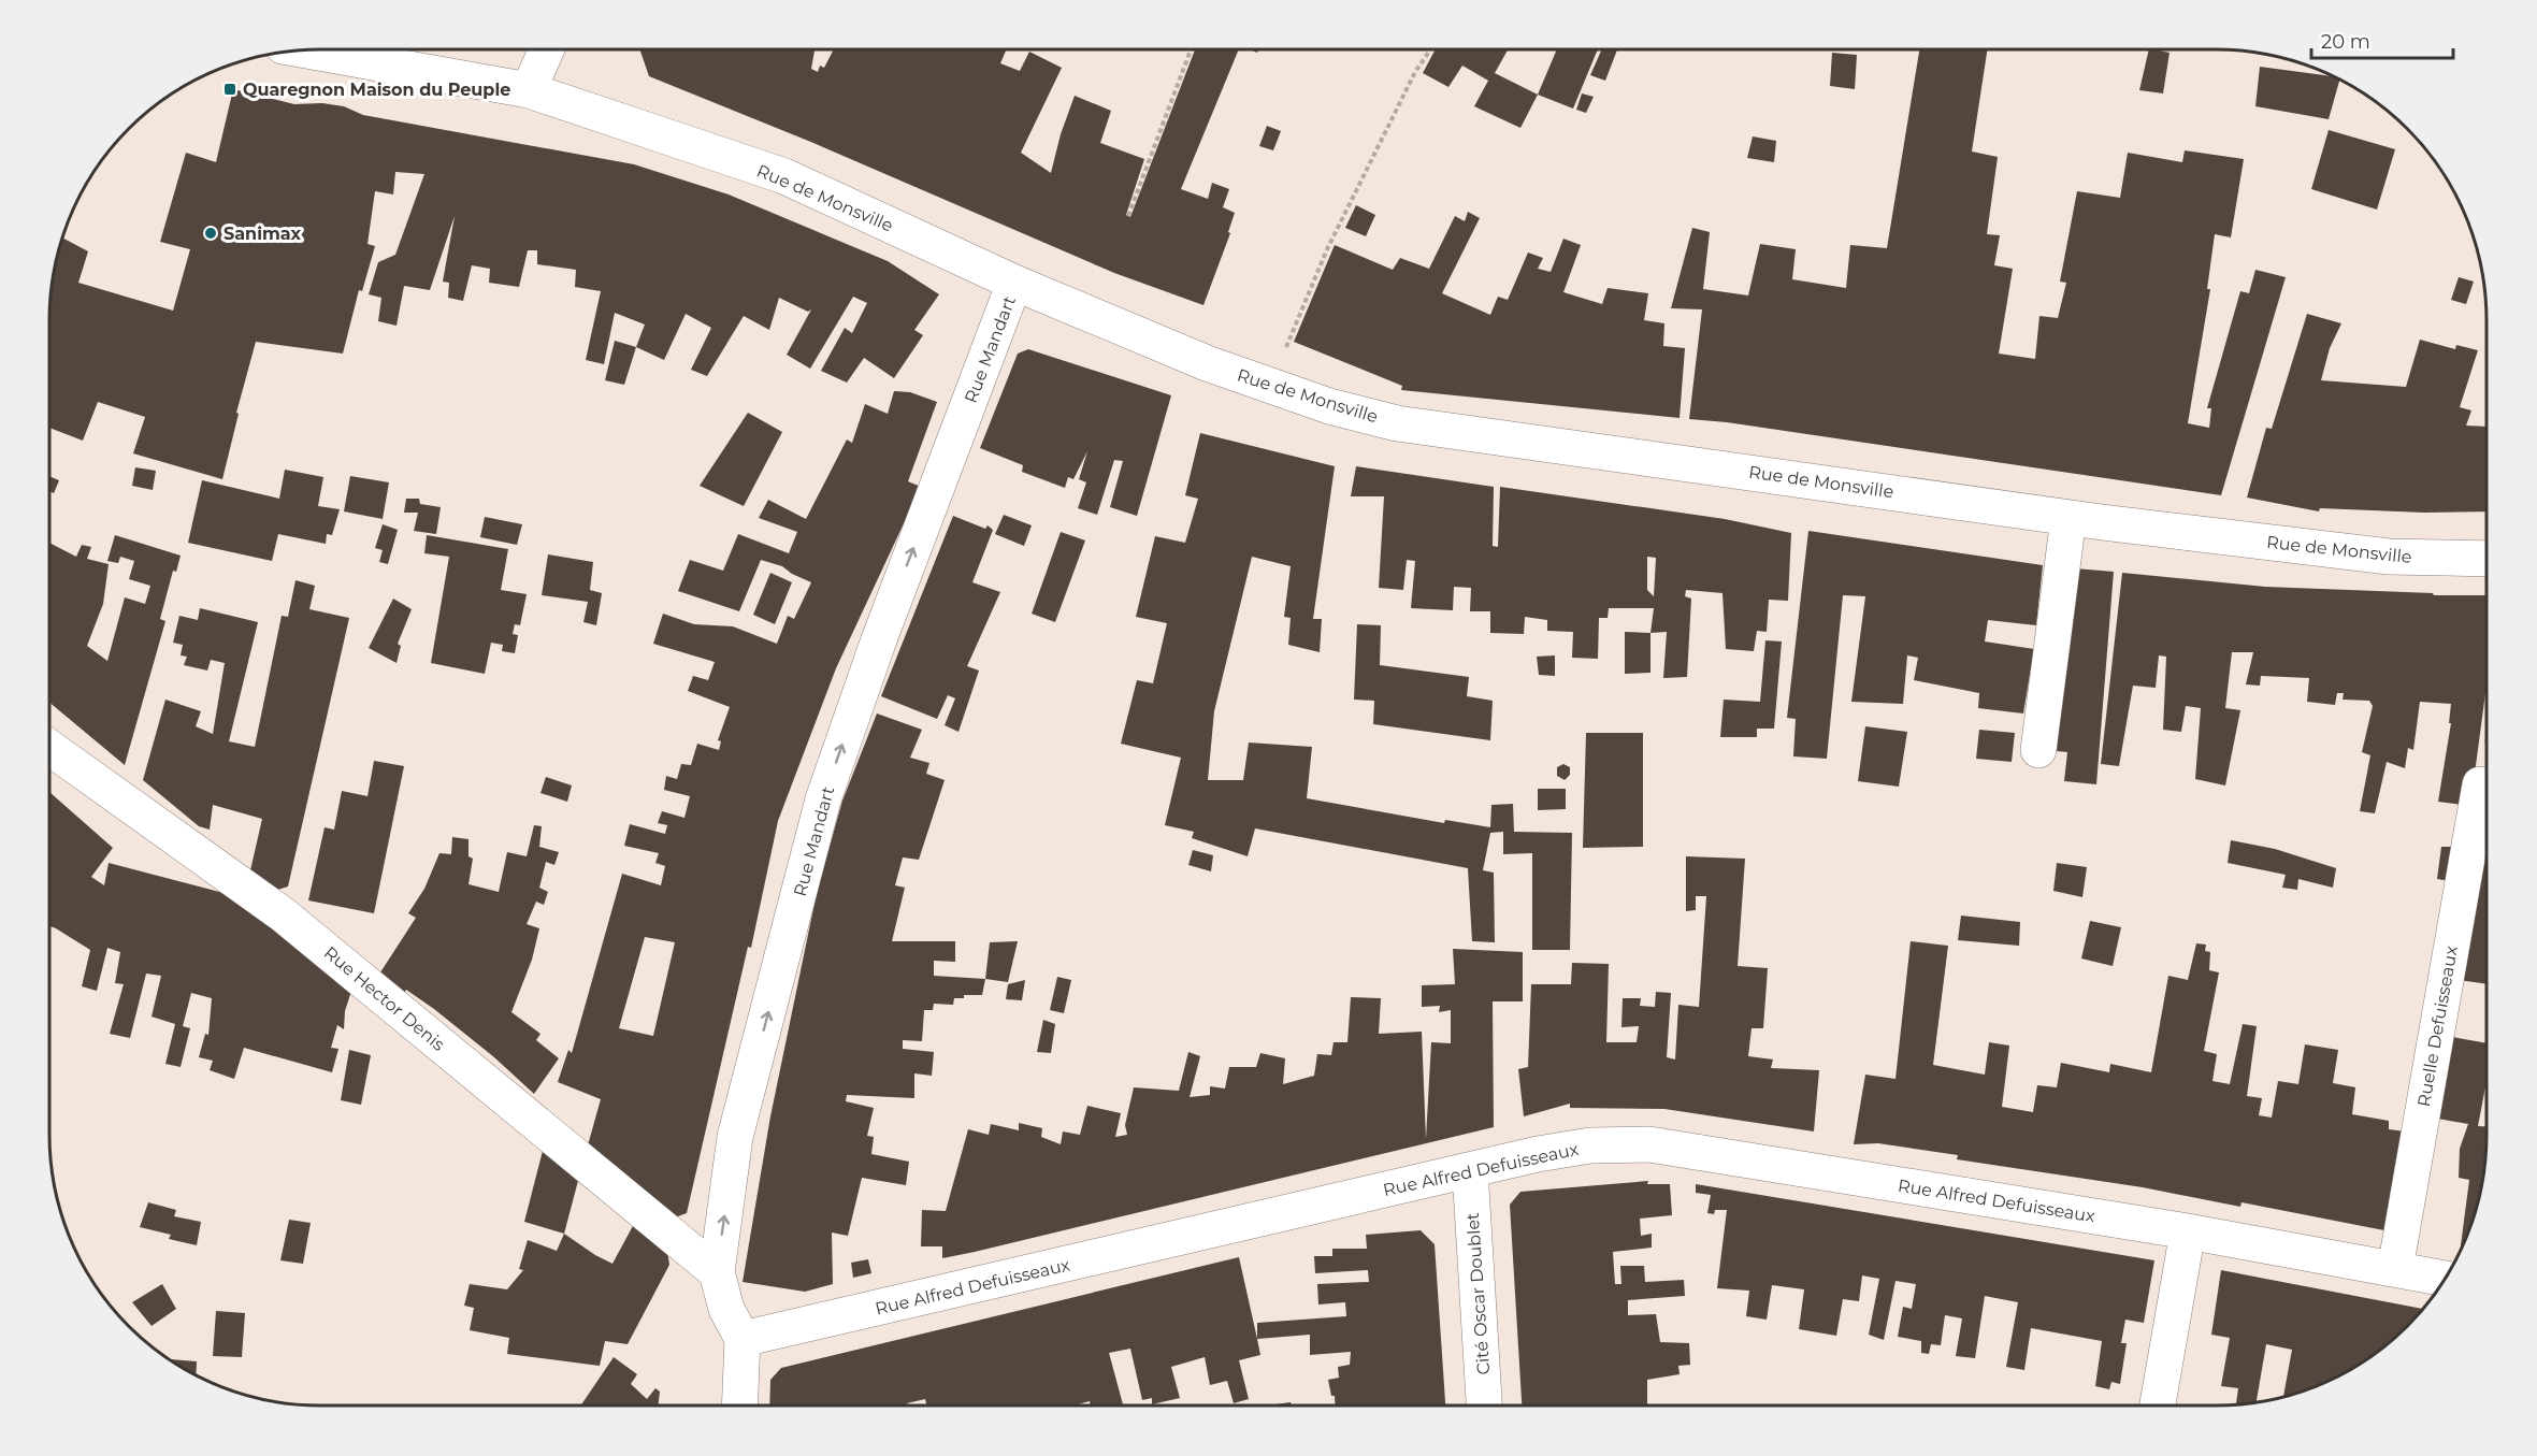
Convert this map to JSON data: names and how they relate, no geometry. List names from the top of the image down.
{
  "streets": {
    "street": [
      "Rue de Monsville",
      "Rue Mandart",
      "Rue Hector Denis",
      "Ruelle Defuisseaux",
      "Rue Alfred Defuisseaux",
      "Cité Oscar Doublet"
    ]
  },
  "crossings": [
    ["Rue de Monsville", "Rue Mandart"],
    ["Rue Mandart", "Rue Hector Denis"],
    ["Rue Mandart", "Rue Alfred Defuisseaux"],
    ["Ruelle Defuisseaux", "Rue Alfred Defuisseaux"],
    ["Rue Alfred Defuisseaux", "Cité Oscar Doublet"]
  ],
  "one_way": ["Rue Mandart"],
  "places": {
    "transit": ["Quaregnon Maison du Peuple"],
    "other": ["Sanimax"]
  },
  "scale_bar": "20 m"
}
